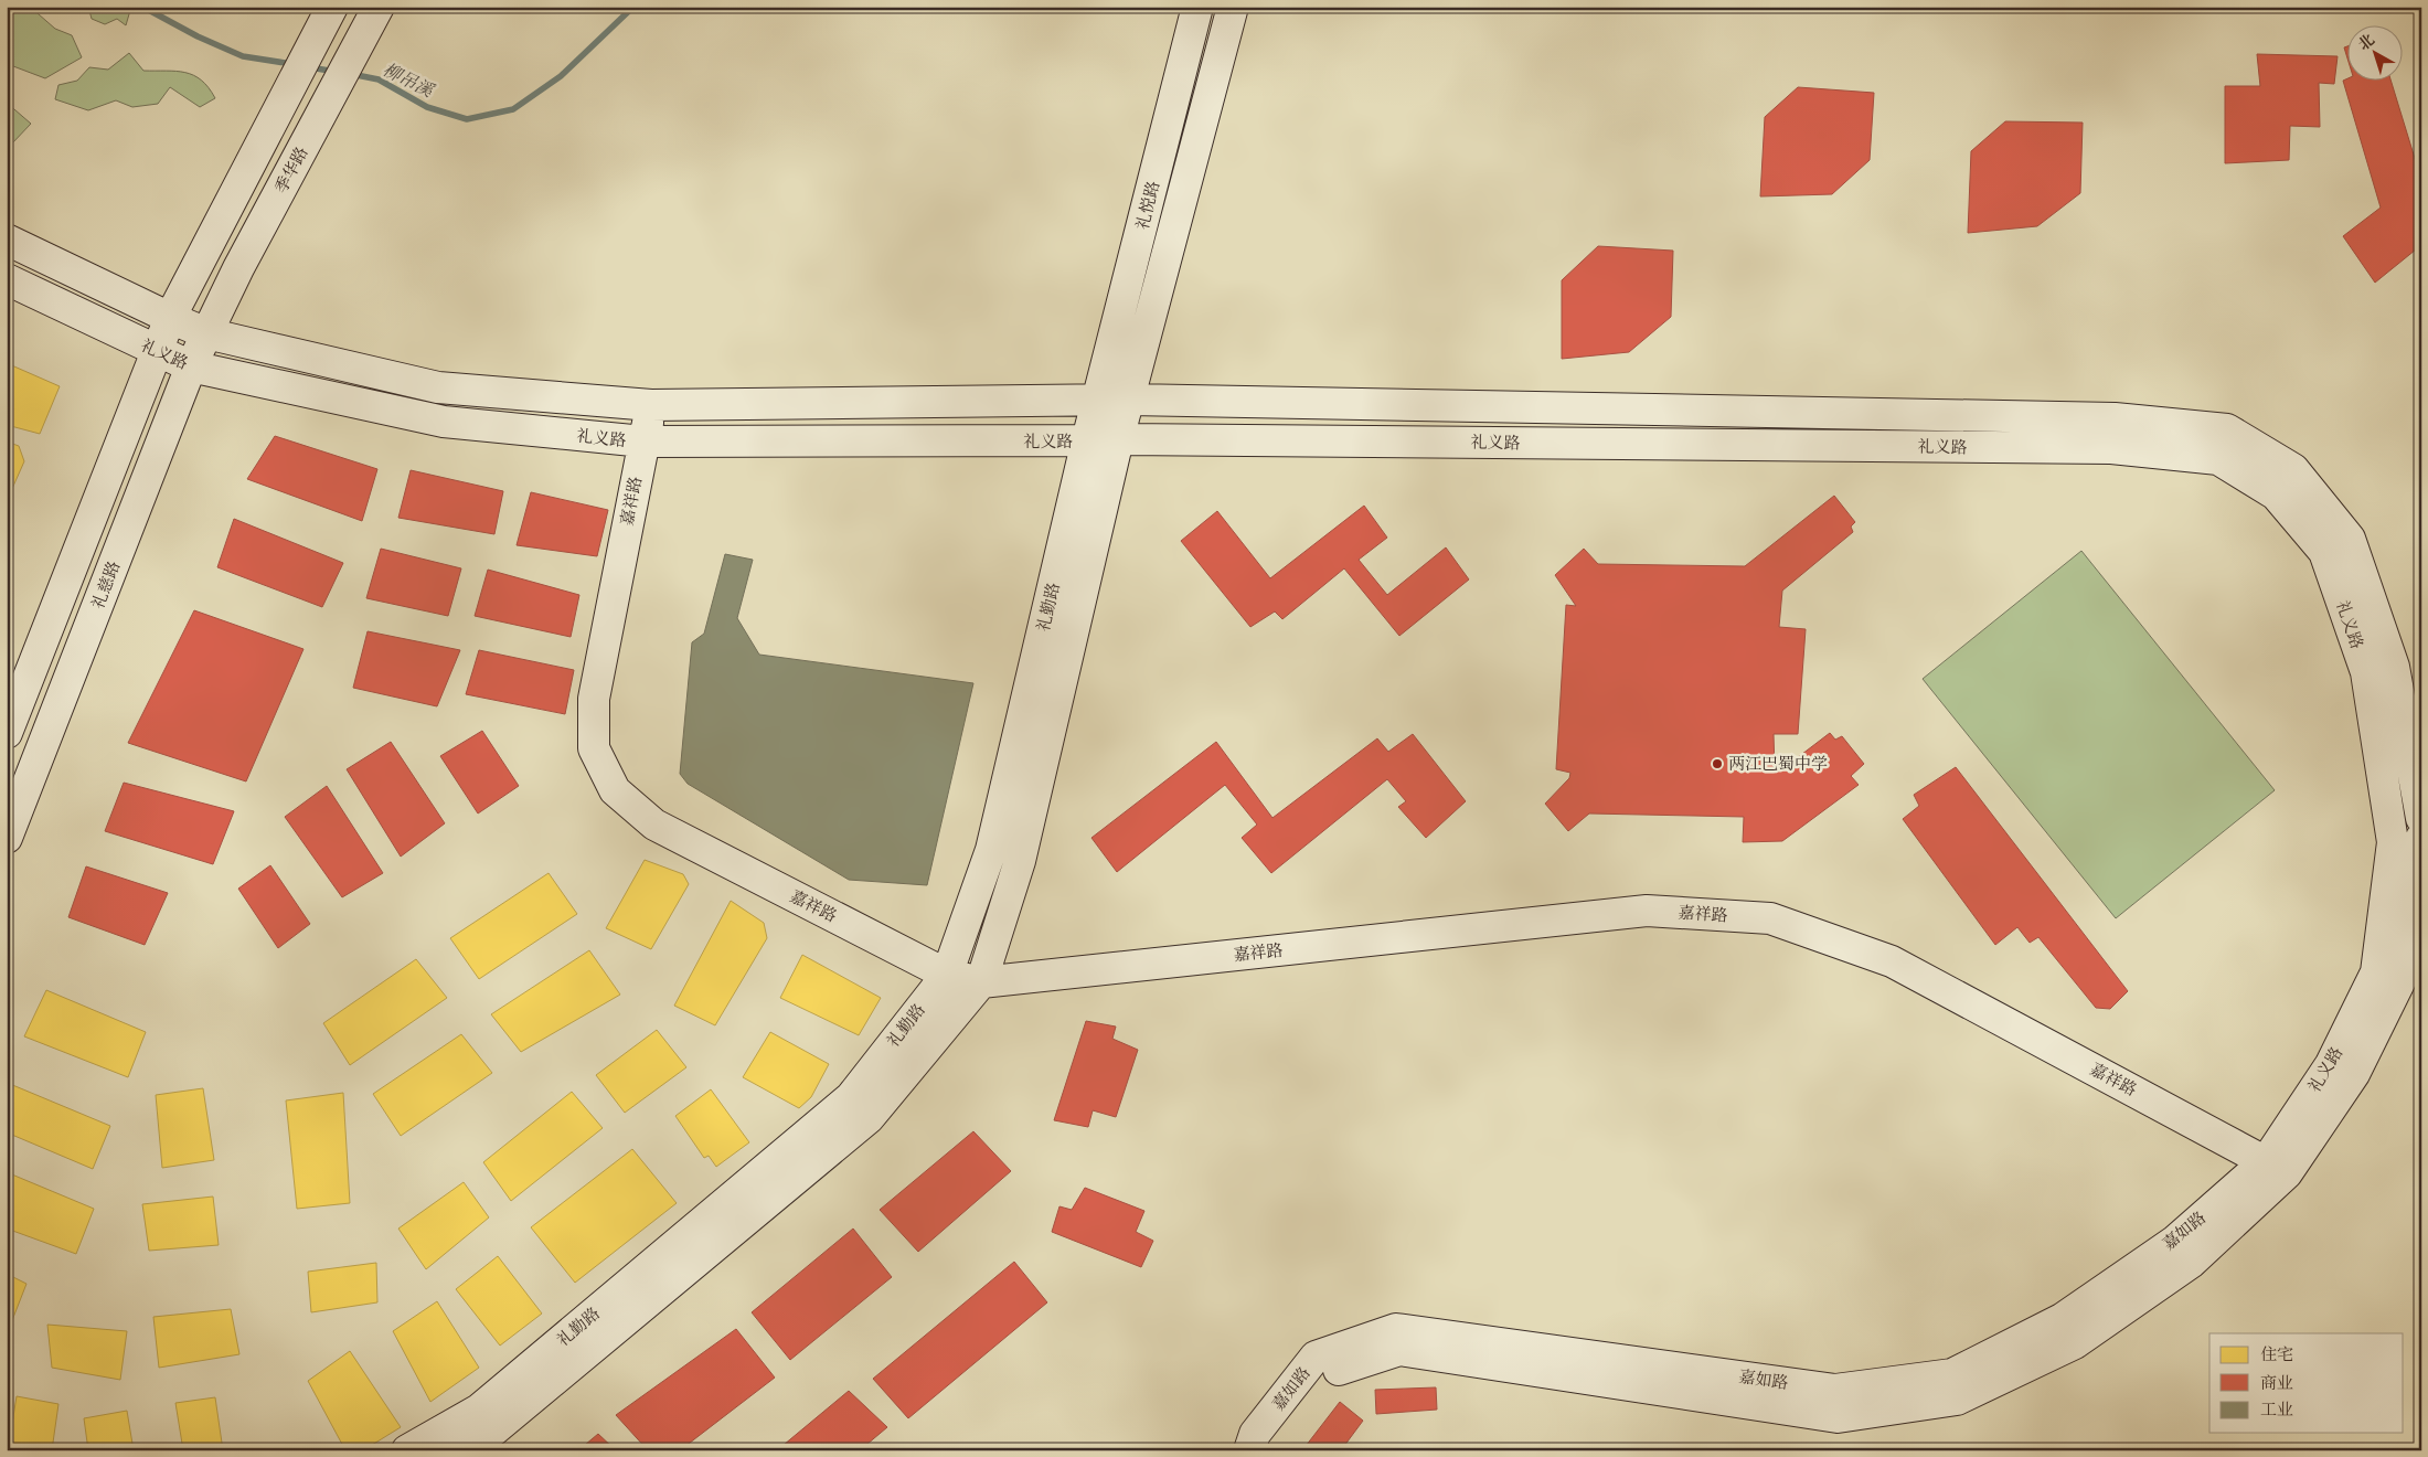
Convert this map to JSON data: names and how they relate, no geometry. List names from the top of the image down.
{
  "streets": {
    "main road": [
      "季华路",
      "礼悦路",
      "礼义路",
      "嘉祥路",
      "礼慈路",
      "礼勤路",
      "嘉如路"
    ]
  },
  "crossings": [
    ["季华路", "礼义路"],
    ["季华路", "礼慈路"],
    ["礼悦路", "礼义路"],
    ["礼悦路", "礼勤路"],
    ["礼义路", "嘉祥路"],
    ["礼义路", "礼慈路"],
    ["礼义路", "礼勤路"],
    ["礼义路", "嘉如路"],
    ["嘉祥路", "礼勤路"],
    ["嘉祥路", "嘉如路"]
  ],
  "water": ["柳吊溪"],
  "places": ["两江巴蜀中学"],
  "legend": ["住宅", "商业", "工业"],
  "north": "top left"
}
